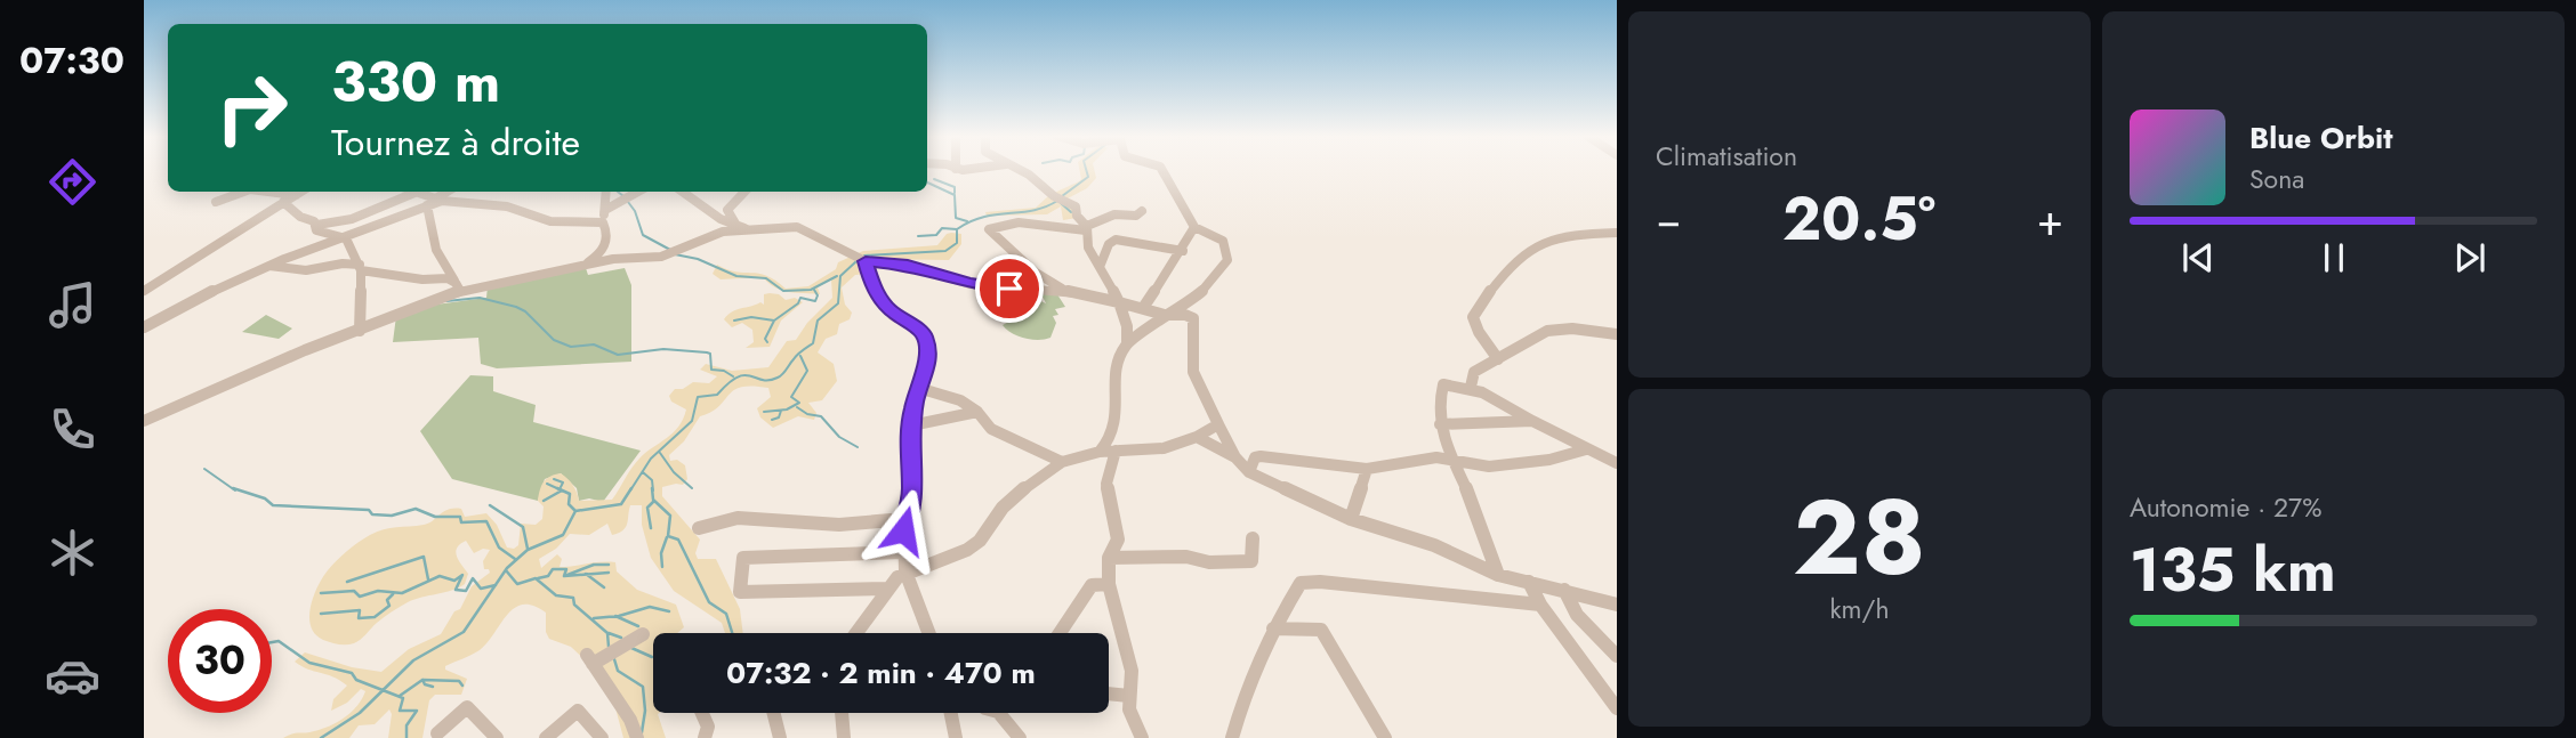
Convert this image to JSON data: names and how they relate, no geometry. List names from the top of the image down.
{
  "page": {
    "tabs": "07:30",
    "tile": [
      "Climatisation",
      ["28", "km/h"],
      ["Autonomie · 27%", "135 km"]
    ],
    "turn": ["330 m", "Tournez à droite"],
    "song": ["Blue Orbit", "Sona"],
    "heat": ["−", "20.5°", "+"],
    "limit": "30",
    "trip": "07:32 · 2 min · 470 m"
  }
}
